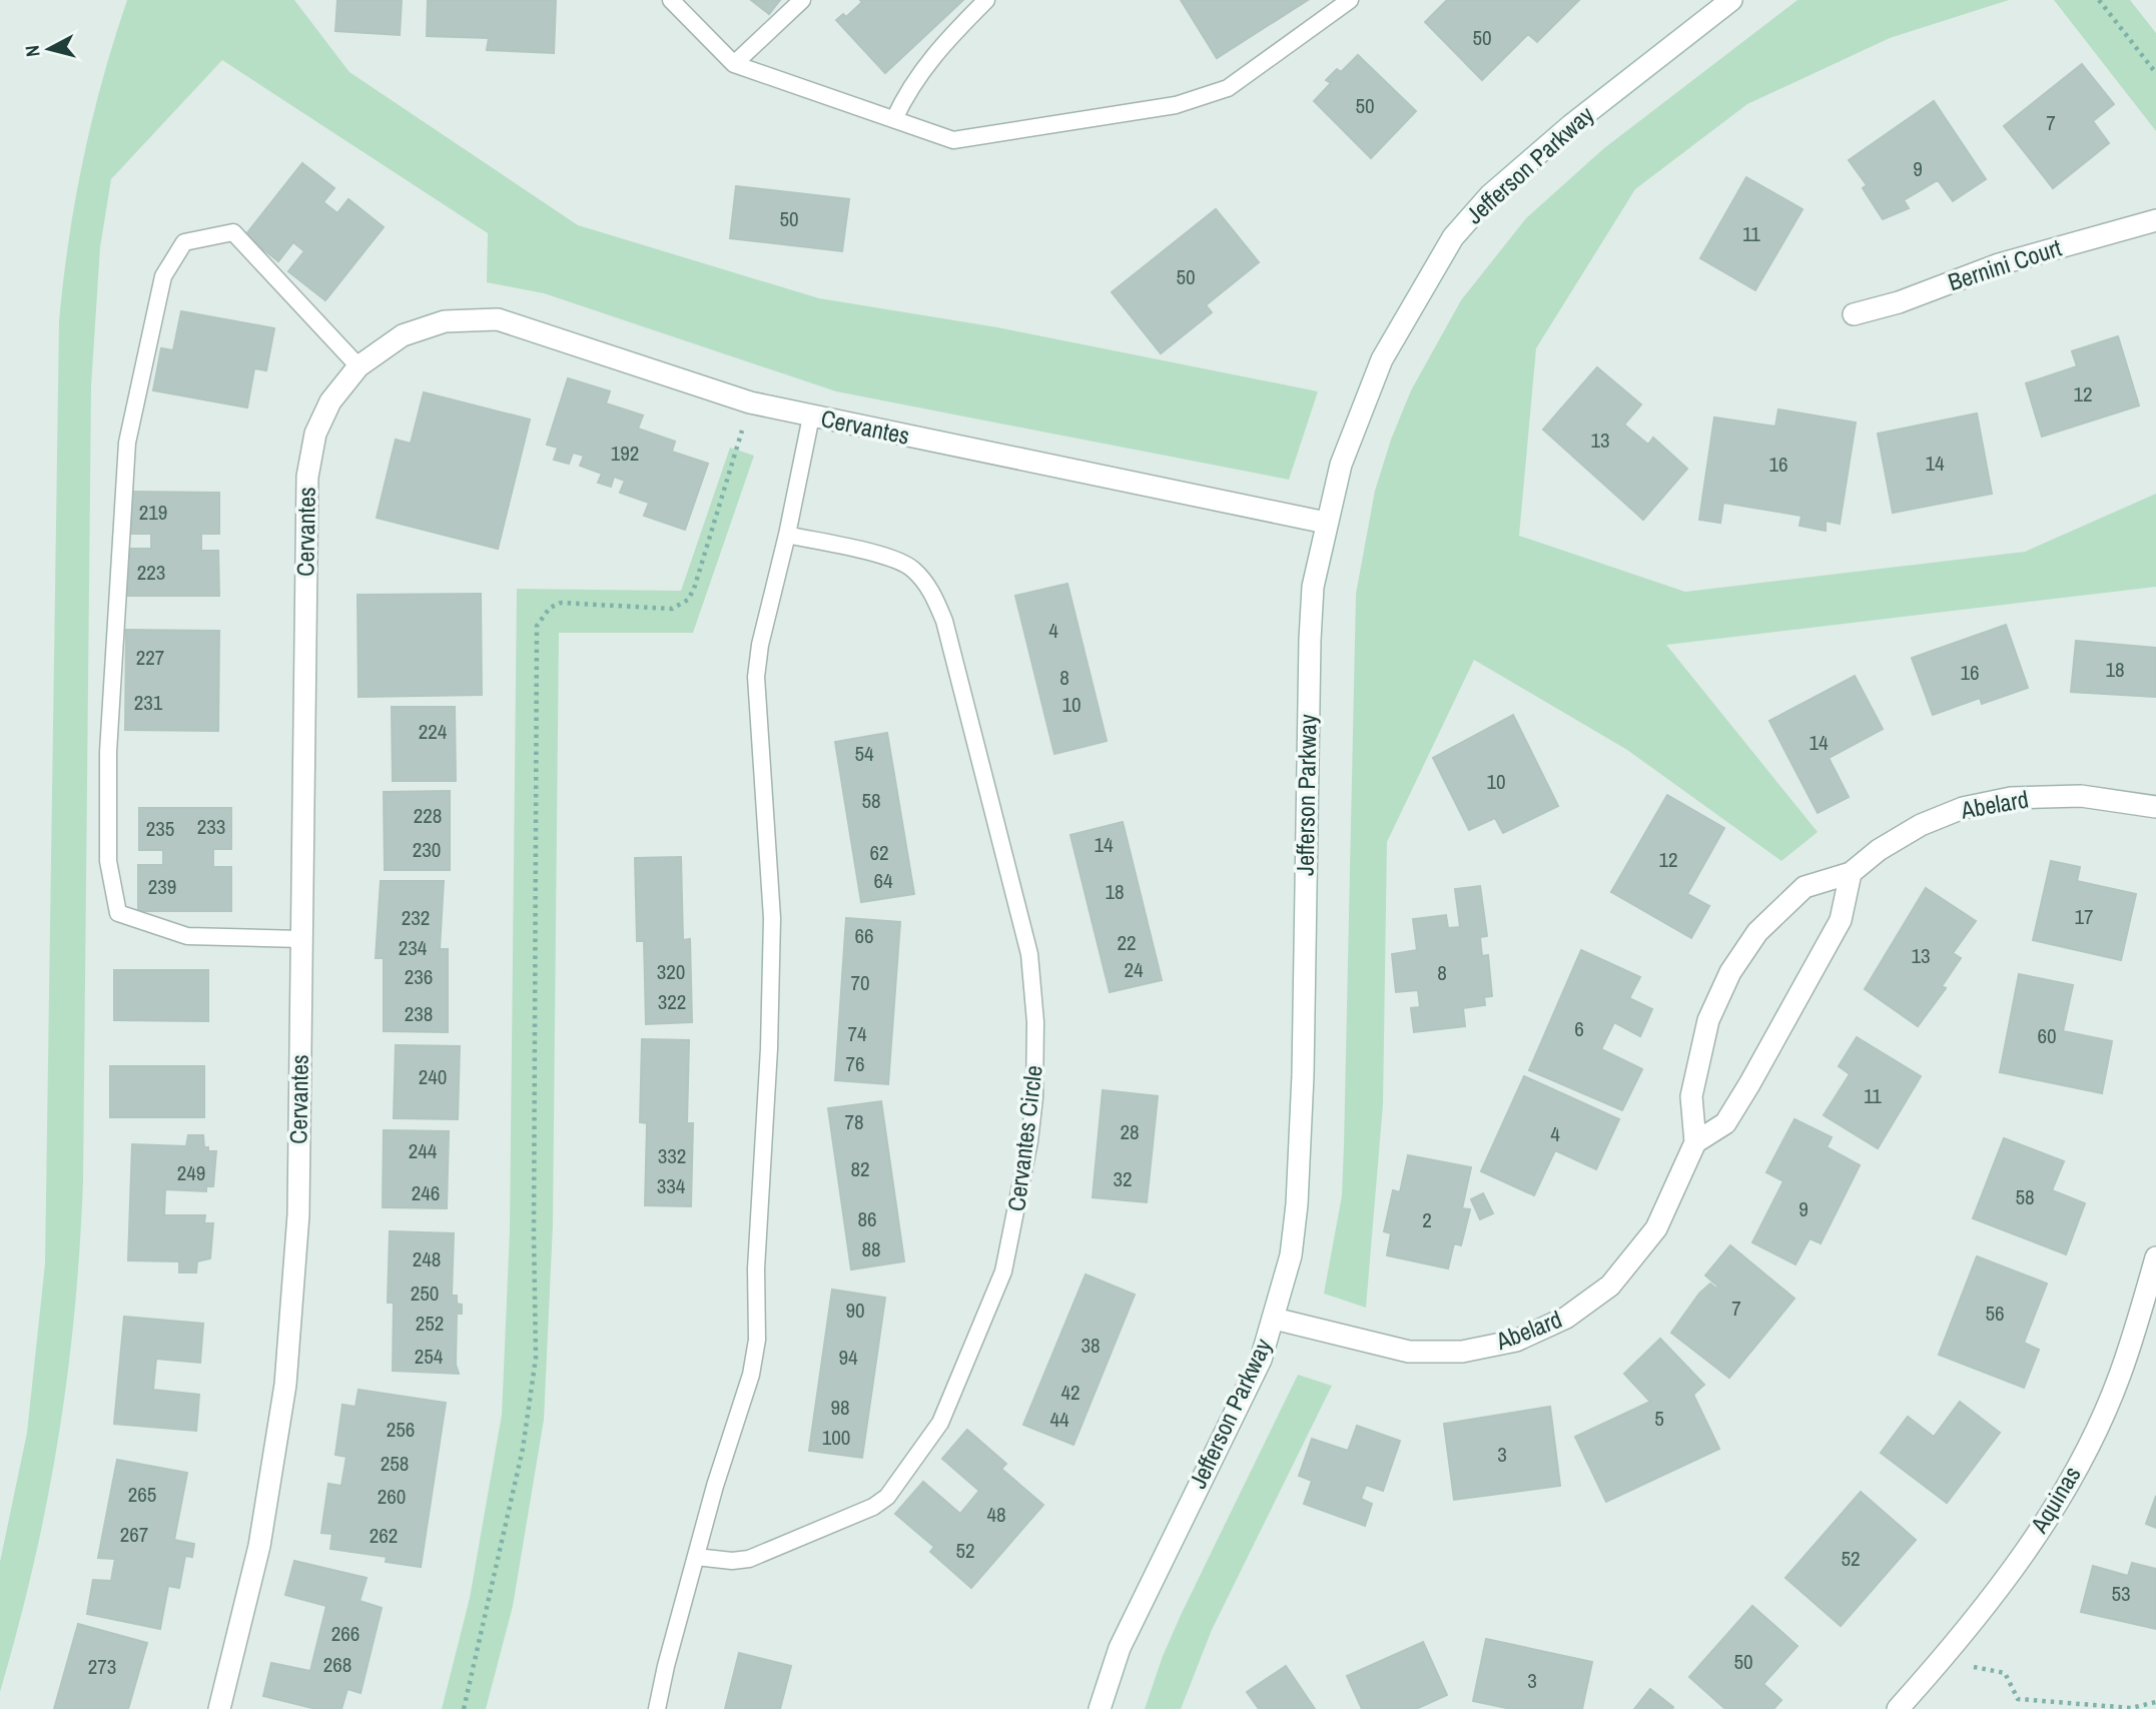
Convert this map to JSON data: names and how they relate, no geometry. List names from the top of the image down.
{
  "streets": {
    "street": [
      "Jefferson Parkway",
      "Bernini Court",
      "Cervantes",
      "Abelard",
      "Aquinas"
    ],
    "lane": ["Cervantes Circle"]
  },
  "crossings": [
    ["Jefferson Parkway", "Cervantes"],
    ["Jefferson Parkway", "Abelard"]
  ],
  "house_numbers": [
    "50",
    "50",
    "7",
    "9",
    "50",
    "11",
    "50",
    "12",
    "13",
    "192",
    "14",
    "16",
    "219",
    "223",
    "4",
    "227",
    "18",
    "16",
    "8",
    "231",
    "10",
    "224",
    "14",
    "54",
    "10",
    "58",
    "228",
    "233",
    "235",
    "14",
    "230",
    "62",
    "12",
    "64",
    "239",
    "18",
    "17",
    "232",
    "66",
    "22",
    "234",
    "13",
    "24",
    "320",
    "8",
    "236",
    "70",
    "322",
    "238",
    "6",
    "74",
    "60",
    "76",
    "240",
    "11",
    "78",
    "28",
    "4",
    "244",
    "332",
    "82",
    "249",
    "32",
    "334",
    "246",
    "58",
    "9",
    "86",
    "2",
    "88",
    "248",
    "250",
    "7",
    "90",
    "56",
    "252",
    "38",
    "254",
    "94",
    "42",
    "98",
    "5",
    "44",
    "256",
    "100",
    "3",
    "258",
    "265",
    "260",
    "48",
    "267",
    "262",
    "52",
    "52",
    "53",
    "266",
    "50",
    "268",
    "273",
    "3"
  ],
  "north": "left"
}
